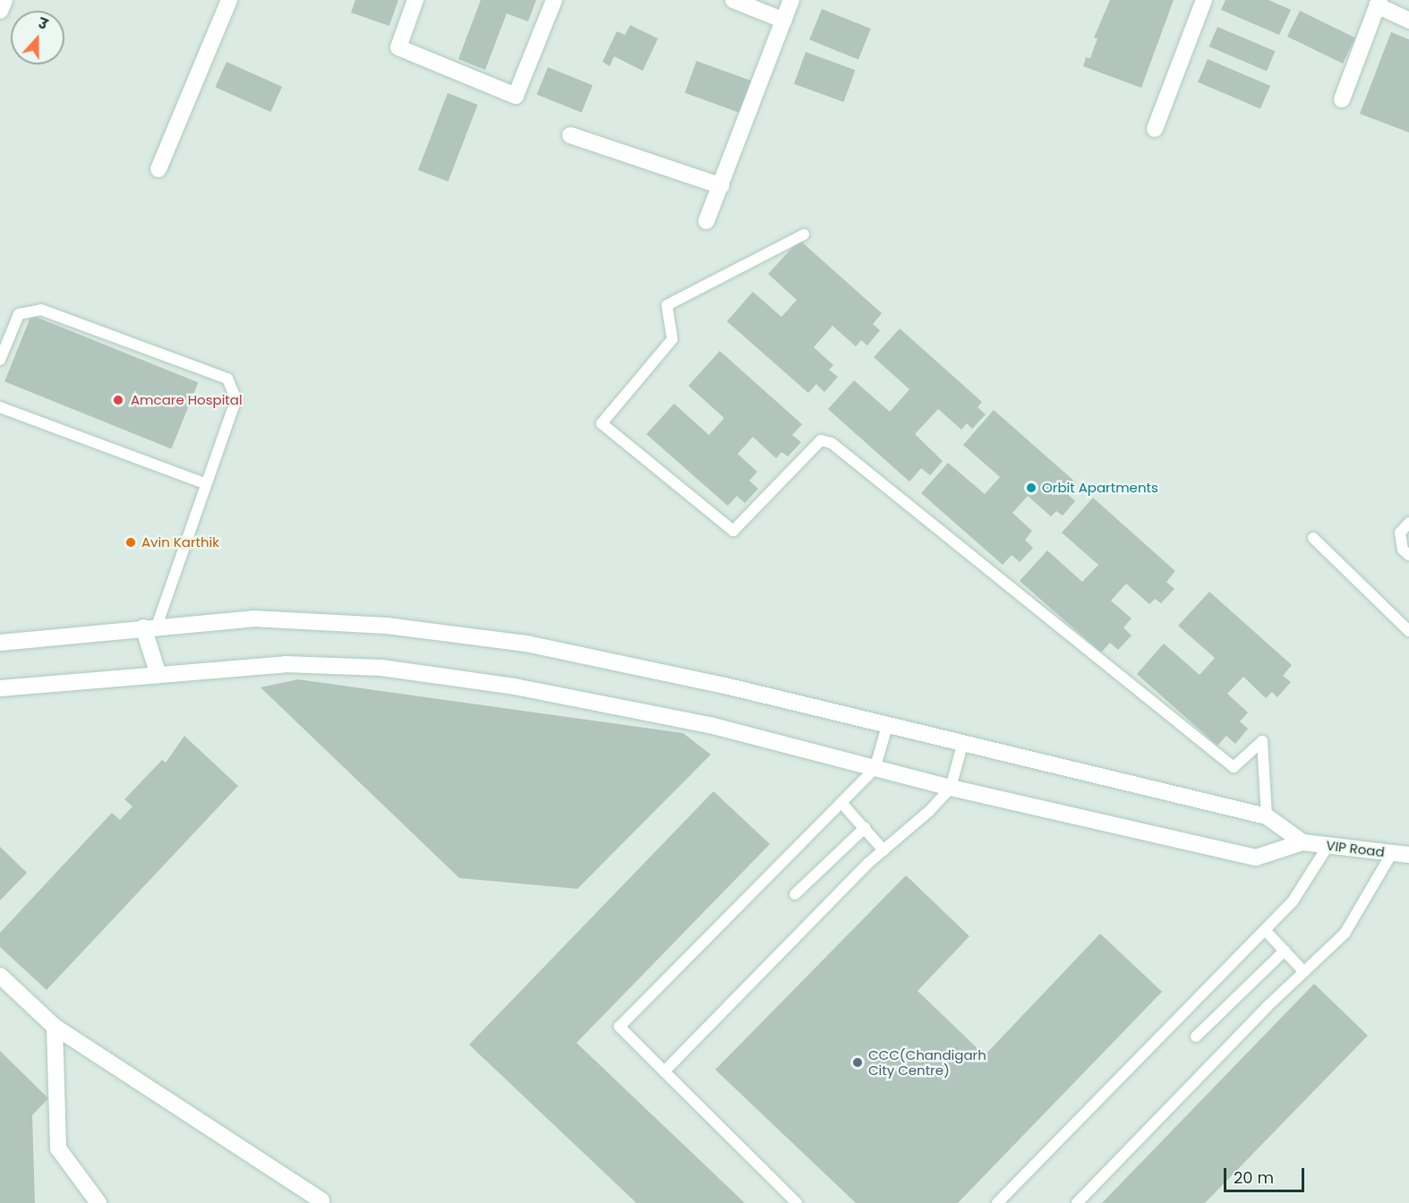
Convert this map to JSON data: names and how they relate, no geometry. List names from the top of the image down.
{
  "streets": {
    "main road": ["VIP Road"]
  },
  "places": [
    "Amcare Hospital",
    "Orbit Apartments",
    "Avin Karthik",
    "CCC(Chandigarh City Centre)"
  ],
  "scale_bar": "20 m",
  "north": "top"
}
